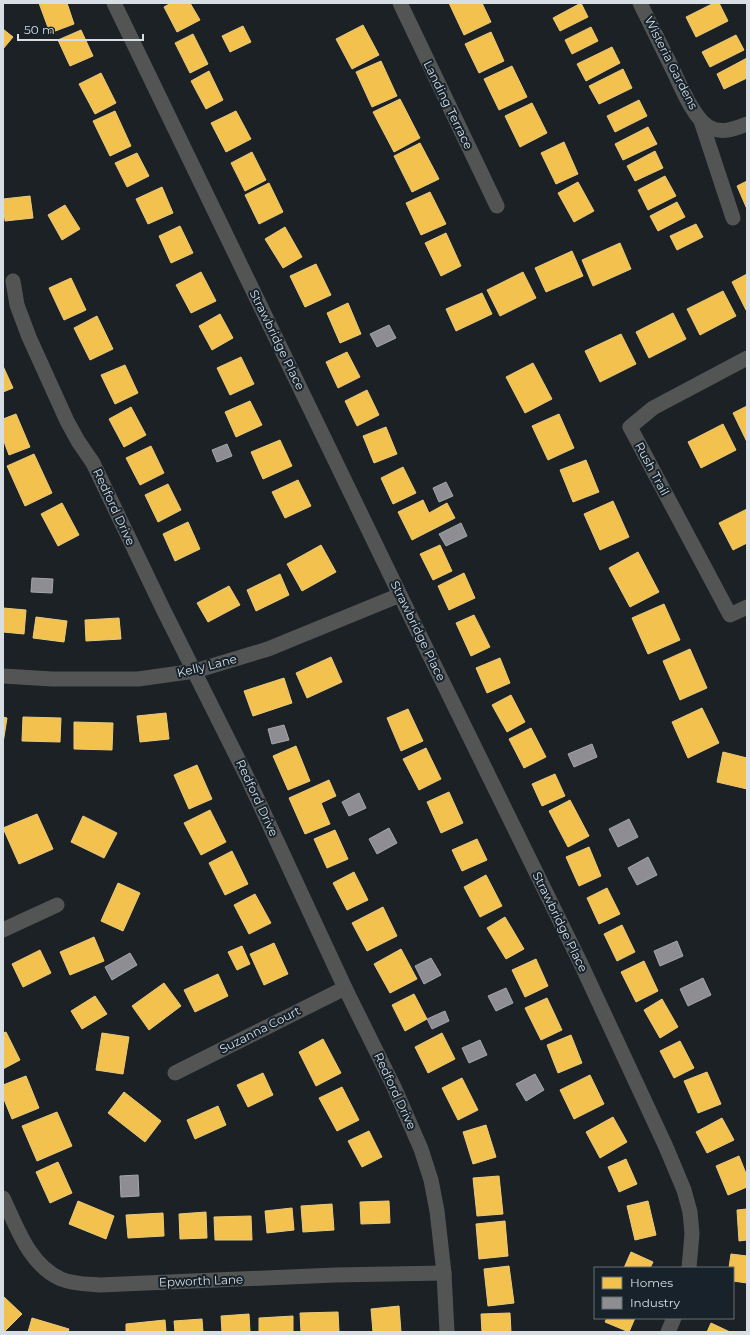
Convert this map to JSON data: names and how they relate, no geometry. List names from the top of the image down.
{
  "streets": {
    "street": [
      "Wisteria Gardens",
      "Landing Terrace",
      "Strawbridge Place",
      "Rush Trail",
      "Redford Drive",
      "Kelly Lane",
      "Suzanna Court",
      "Epworth Lane"
    ]
  },
  "crossings": [
    ["Strawbridge Place", "Kelly Lane"],
    ["Redford Drive", "Kelly Lane"],
    ["Redford Drive", "Suzanna Court"],
    ["Redford Drive", "Epworth Lane"]
  ],
  "legend": ["Homes", "Industry"],
  "scale_bar": "50 m"
}
